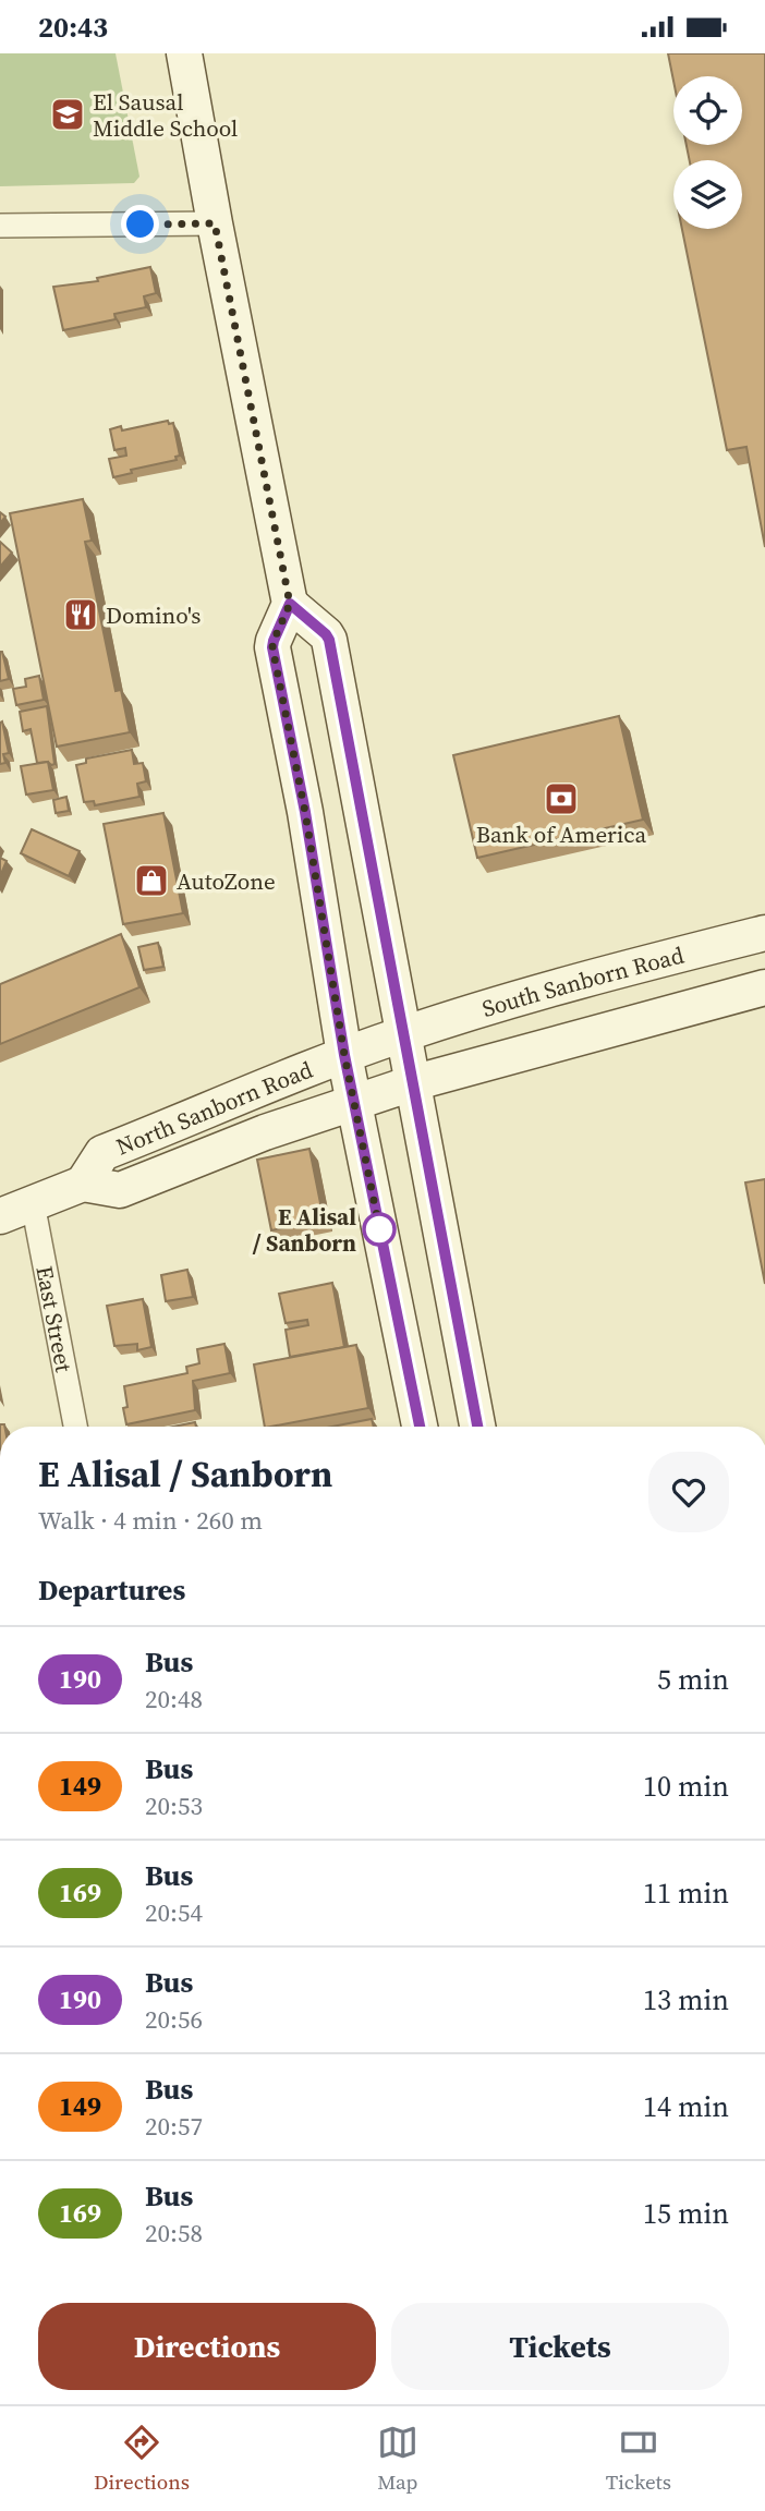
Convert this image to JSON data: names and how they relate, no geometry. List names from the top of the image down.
{
  "streets": {
    "main road": ["South Sanborn Road", "North Sanborn Road"],
    "street": ["East Street"]
  },
  "crossings": [
    ["South Sanborn Road", "North Sanborn Road"]
  ],
  "places": {
    "school or university": ["El Sausal Middle School"],
    "restaurant": ["Domino's"],
    "bank": ["Bank of America"],
    "shop": ["AutoZone"],
    "other": ["E Alisal / Sanborn"]
  },
  "lines": ["bus line 190"],
  "page": {
    "status": "20:43",
    "heading": [
      ["E Alisal / Sanborn", "Walk · 4 min · 260 m"],
      "Departures"
    ],
    "list": [
      {
        "mark": "190",
        "name": "Bus",
        "note": "20:48",
        "value": "5 min"
      },
      {
        "mark": "149",
        "name": "Bus",
        "note": "20:53",
        "value": "10 min"
      },
      {
        "mark": "169",
        "name": "Bus",
        "note": "20:54",
        "value": "11 min"
      },
      {
        "mark": "190",
        "name": "Bus",
        "note": "20:56",
        "value": "13 min"
      },
      {
        "mark": "149",
        "name": "Bus",
        "note": "20:57",
        "value": "14 min"
      },
      {
        "mark": "169",
        "name": "Bus",
        "note": "20:58",
        "value": "15 min"
      }
    ],
    "buttons": ["Directions", "Tickets"],
    "tabs": ["Directions", "Map", "Tickets"]
  }
}
